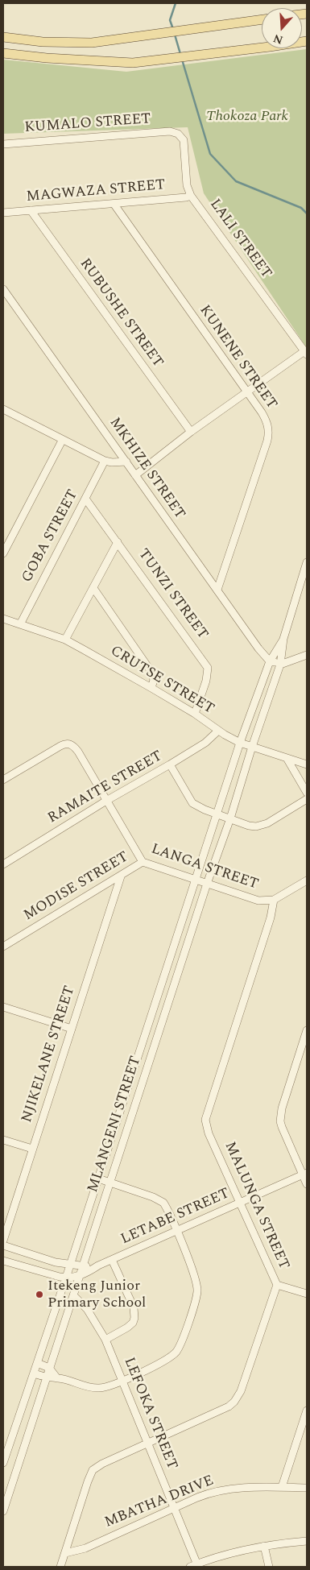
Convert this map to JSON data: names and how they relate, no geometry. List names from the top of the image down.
{
  "streets": {
    "street": [
      "KUMALO STREET",
      "MAGWAZA STREET",
      "LALI STREET",
      "RUBUSHE STREET",
      "KUNENE STREET",
      "MKHIZE STREET",
      "GOBA STREET",
      "TUNZI STREET",
      "CRUTSE STREET",
      "RAMAITE STREET",
      "LANGA STREET",
      "MODISE STREET",
      "NJIKELANE STREET",
      "MLANGENI STREET",
      "MALUNGA STREET",
      "LETABE STREET",
      "LEFOKA STREET",
      "MBATHA DRIVE"
    ]
  },
  "crossings": [
    ["KUMALO STREET", "LALI STREET"],
    ["MAGWAZA STREET", "LALI STREET"],
    ["MAGWAZA STREET", "RUBUSHE STREET"],
    ["MAGWAZA STREET", "KUNENE STREET"],
    ["KUNENE STREET", "MKHIZE STREET"],
    ["MKHIZE STREET", "MLANGENI STREET"],
    ["GOBA STREET", "TUNZI STREET"],
    ["GOBA STREET", "CRUTSE STREET"],
    ["TUNZI STREET", "CRUTSE STREET"],
    ["CRUTSE STREET", "RAMAITE STREET"],
    ["CRUTSE STREET", "MLANGENI STREET"],
    ["RAMAITE STREET", "LANGA STREET"],
    ["LANGA STREET", "MODISE STREET"],
    ["LANGA STREET", "MLANGENI STREET"],
    ["LANGA STREET", "MALUNGA STREET"],
    ["MODISE STREET", "NJIKELANE STREET"],
    ["MLANGENI STREET", "LETABE STREET"],
    ["MLANGENI STREET", "LEFOKA STREET"],
    ["MALUNGA STREET", "LETABE STREET"],
    ["MALUNGA STREET", "LEFOKA STREET"],
    ["MALUNGA STREET", "MBATHA DRIVE"],
    ["LEFOKA STREET", "MBATHA DRIVE"]
  ],
  "parks": ["Thokoza Park"],
  "places": ["Itekeng Junior Primary School"],
  "north": "bottom"
}
